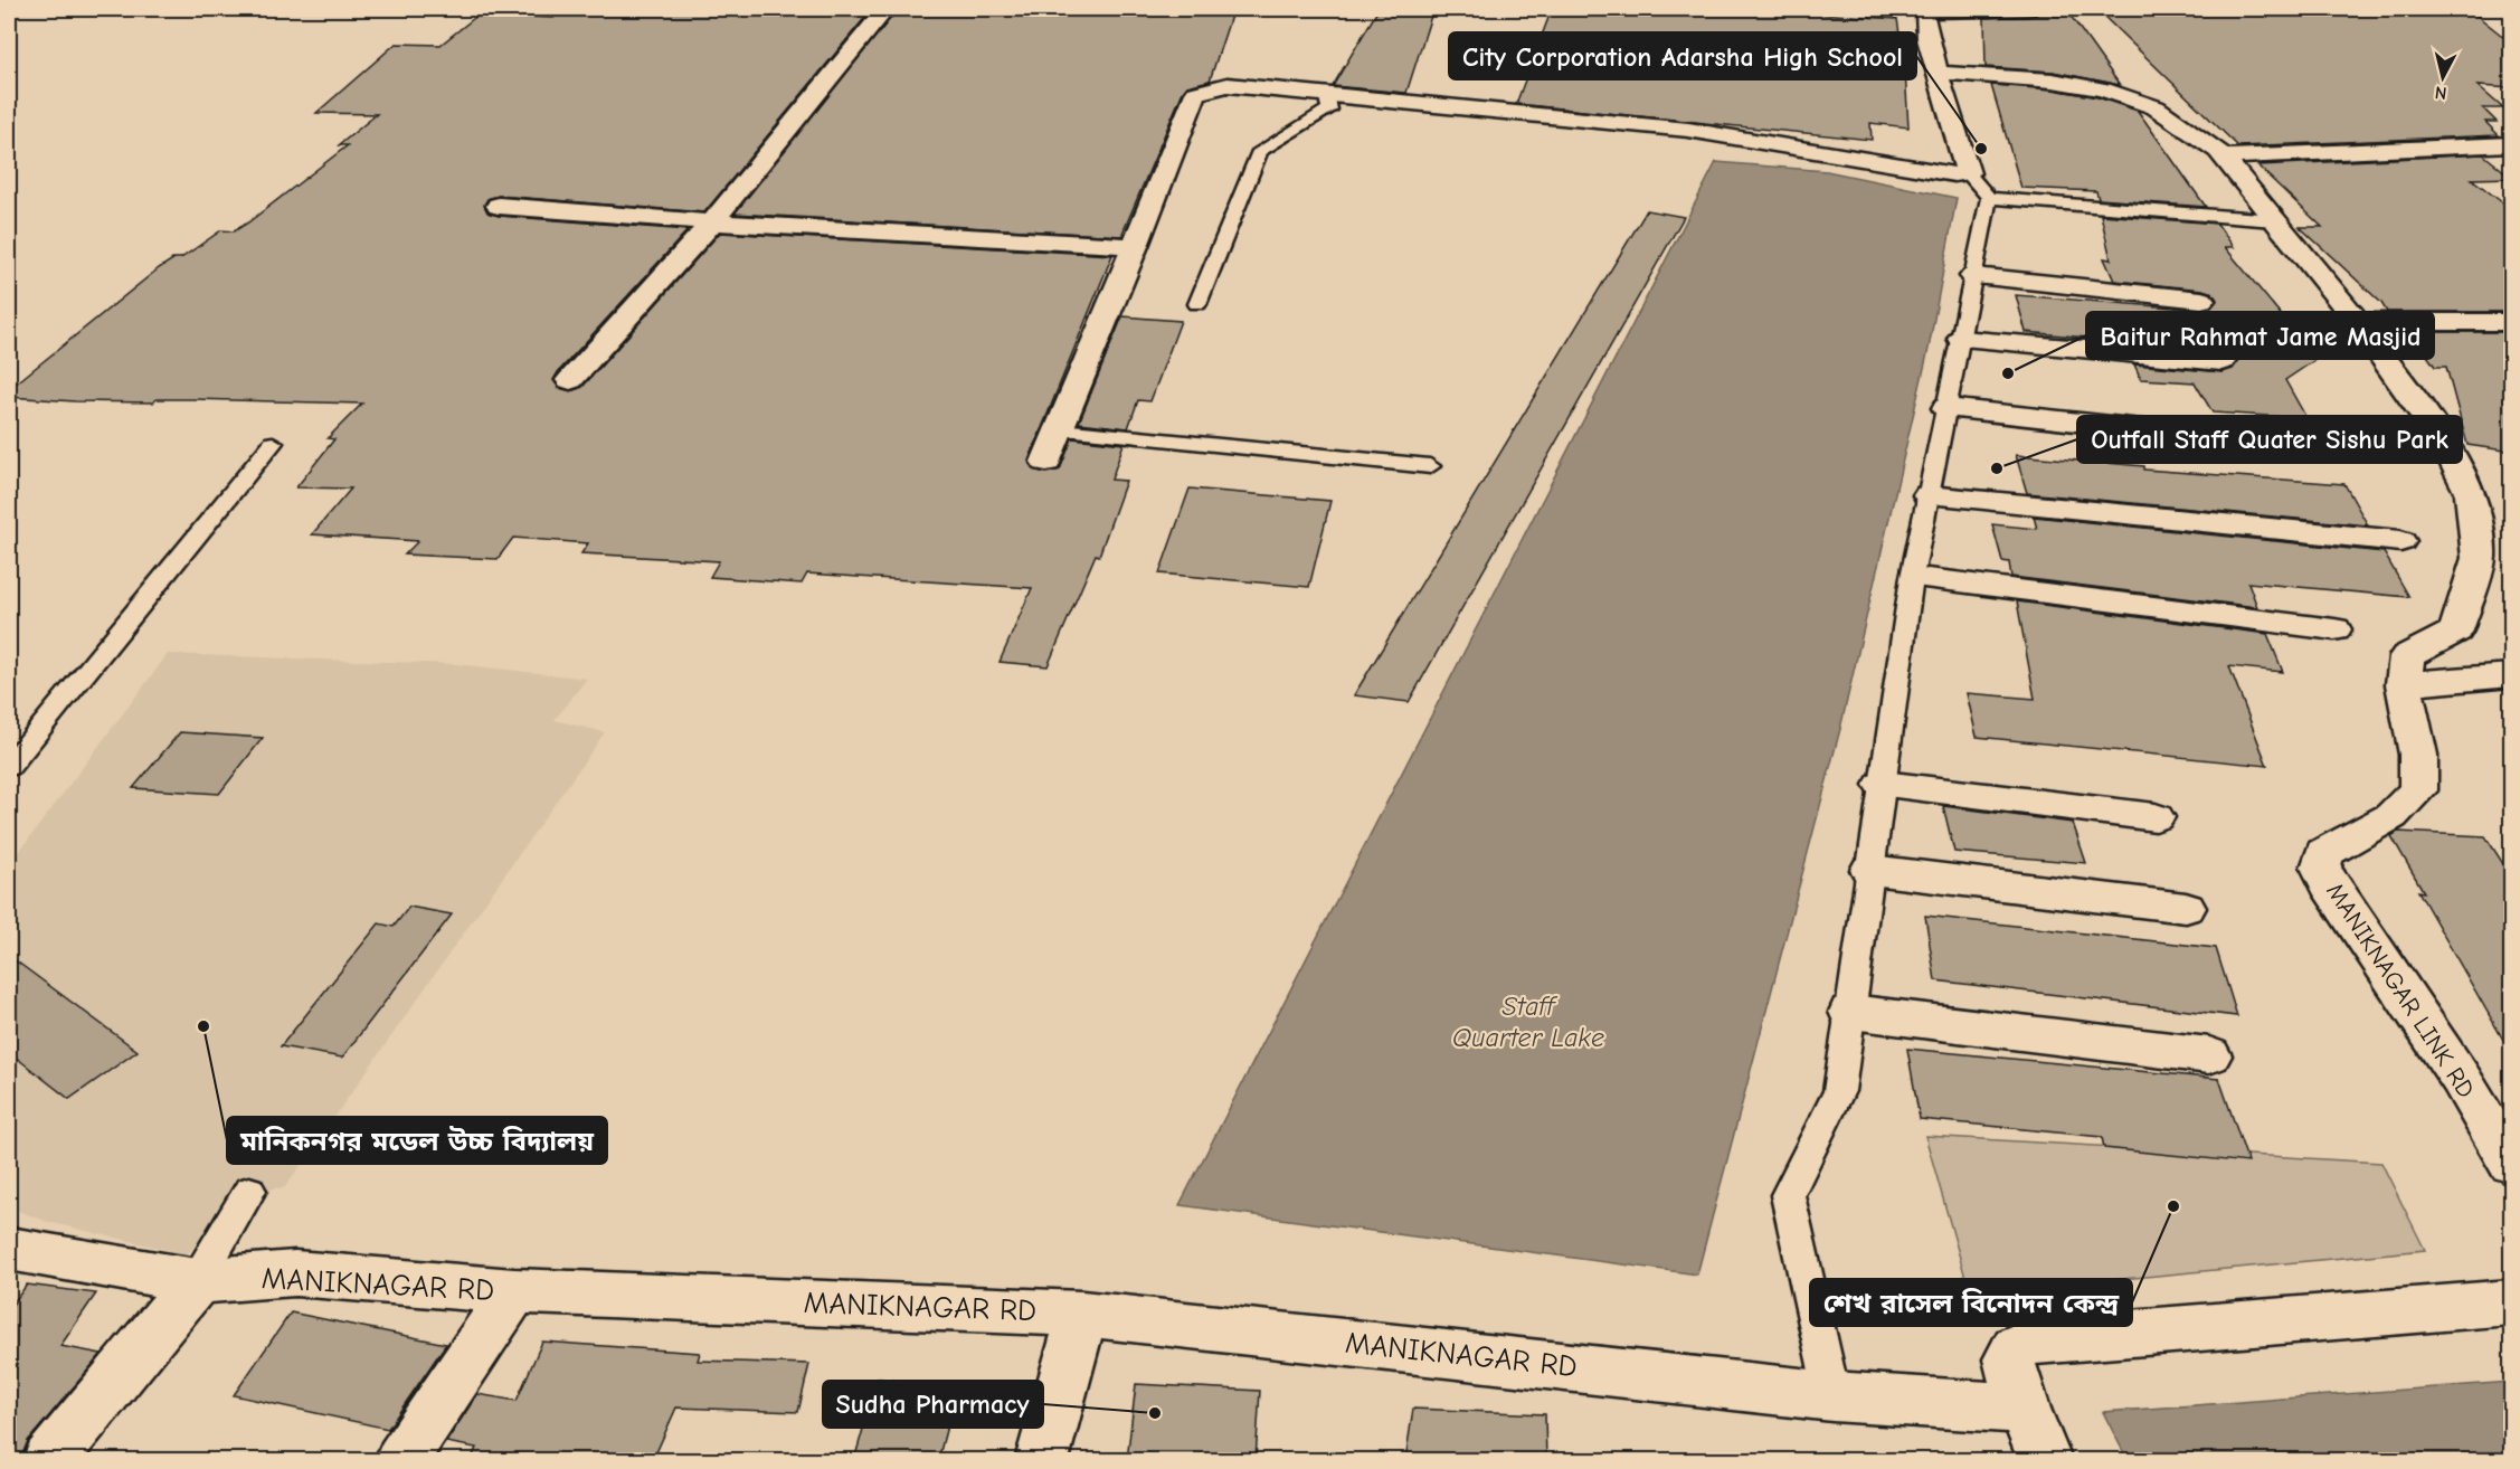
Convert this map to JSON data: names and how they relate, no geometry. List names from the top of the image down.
{
  "streets": {
    "street": ["MANIKNAGAR LINK RD", "MANIKNAGAR RD"]
  },
  "water": ["Staff Quarter Lake"],
  "places": [
    "City Corporation Adarsha High School",
    "Baitur Rahmat Jame Masjid",
    "Outfall Staff Quater Sishu Park",
    "মানিকনগর মডেল উচ্চ বিদ্যালয়",
    "শেখ রাসেল বিনোদন কেন্দ্র",
    "Sudha Pharmacy"
  ],
  "north": "bottom"
}
